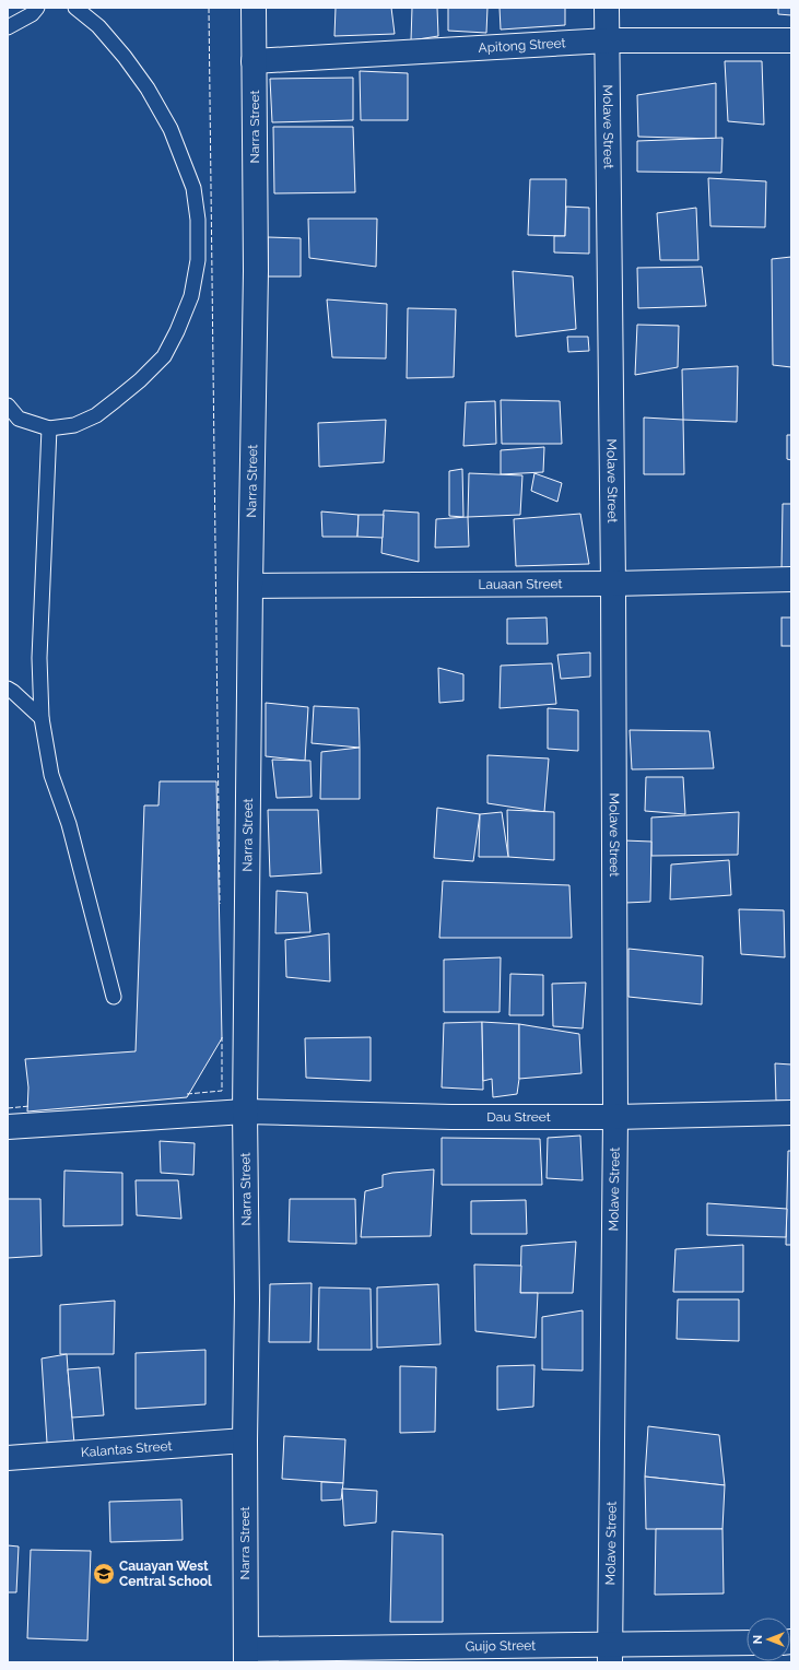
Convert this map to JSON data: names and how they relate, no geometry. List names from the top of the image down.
{
  "streets": {
    "street": [
      "Apitong Street",
      "Narra Street",
      "Molave Street",
      "Lauaan Street",
      "Dau Street",
      "Kalantas Street",
      "Guijo Street"
    ]
  },
  "crossings": [
    ["Apitong Street", "Narra Street"],
    ["Apitong Street", "Molave Street"],
    ["Narra Street", "Lauaan Street"],
    ["Narra Street", "Dau Street"],
    ["Narra Street", "Kalantas Street"],
    ["Narra Street", "Guijo Street"],
    ["Molave Street", "Lauaan Street"],
    ["Molave Street", "Dau Street"],
    ["Molave Street", "Guijo Street"]
  ],
  "places": {
    "school or university": ["Cauayan West Central School"]
  },
  "north": "left"
}
